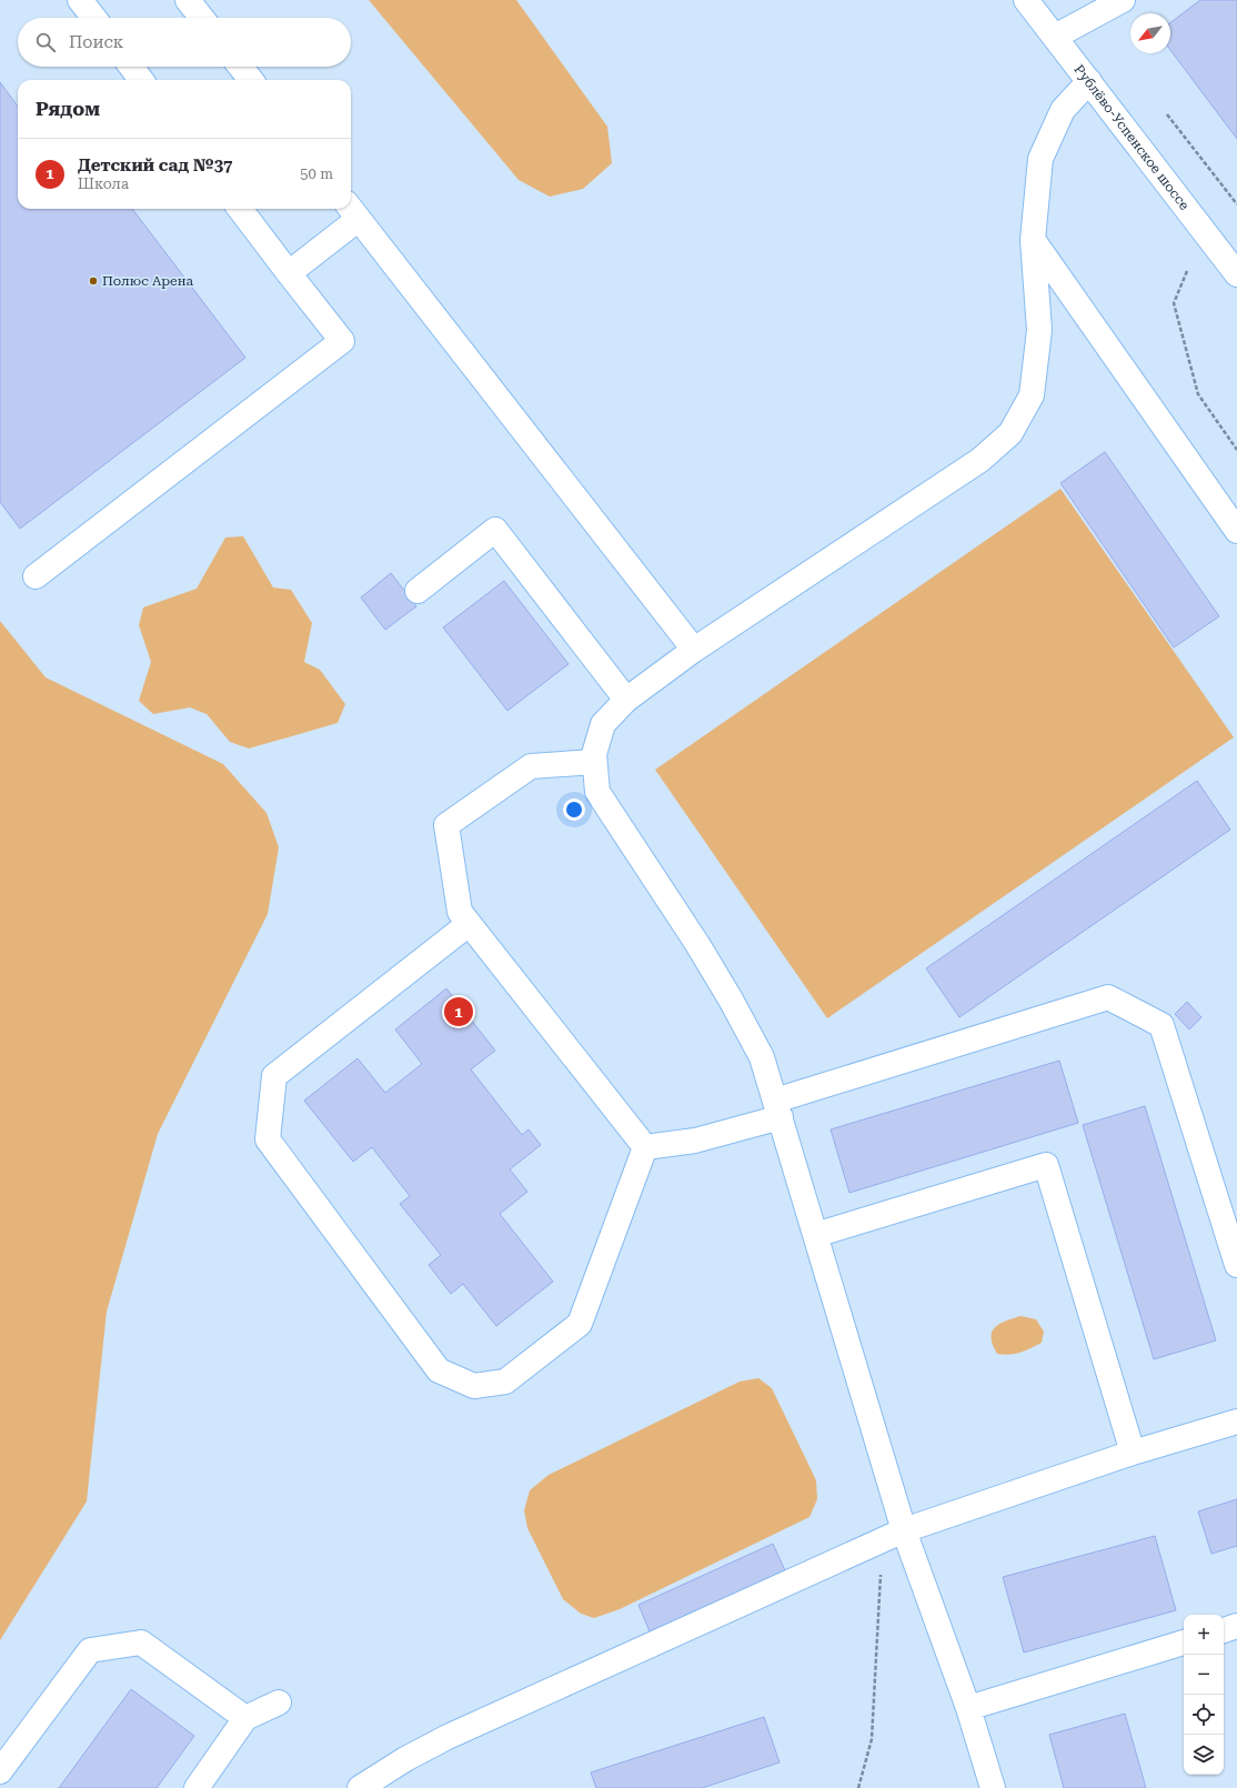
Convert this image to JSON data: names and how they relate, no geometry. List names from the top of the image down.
{
  "streets": {
    "street": ["Рублёво-Успенское шоссе"]
  },
  "places": ["Полюс Арена"],
  "north": "bottom left",
  "page": {
    "search": "Поиск",
    "heading": "Рядом",
    "list": [
      {
        "mark": "1",
        "name": "Детский сад №37",
        "note": "Школа",
        "value": "50 m"
      }
    ],
    "pins": "1",
    "map_buttons": ["+", "−"]
  }
}
